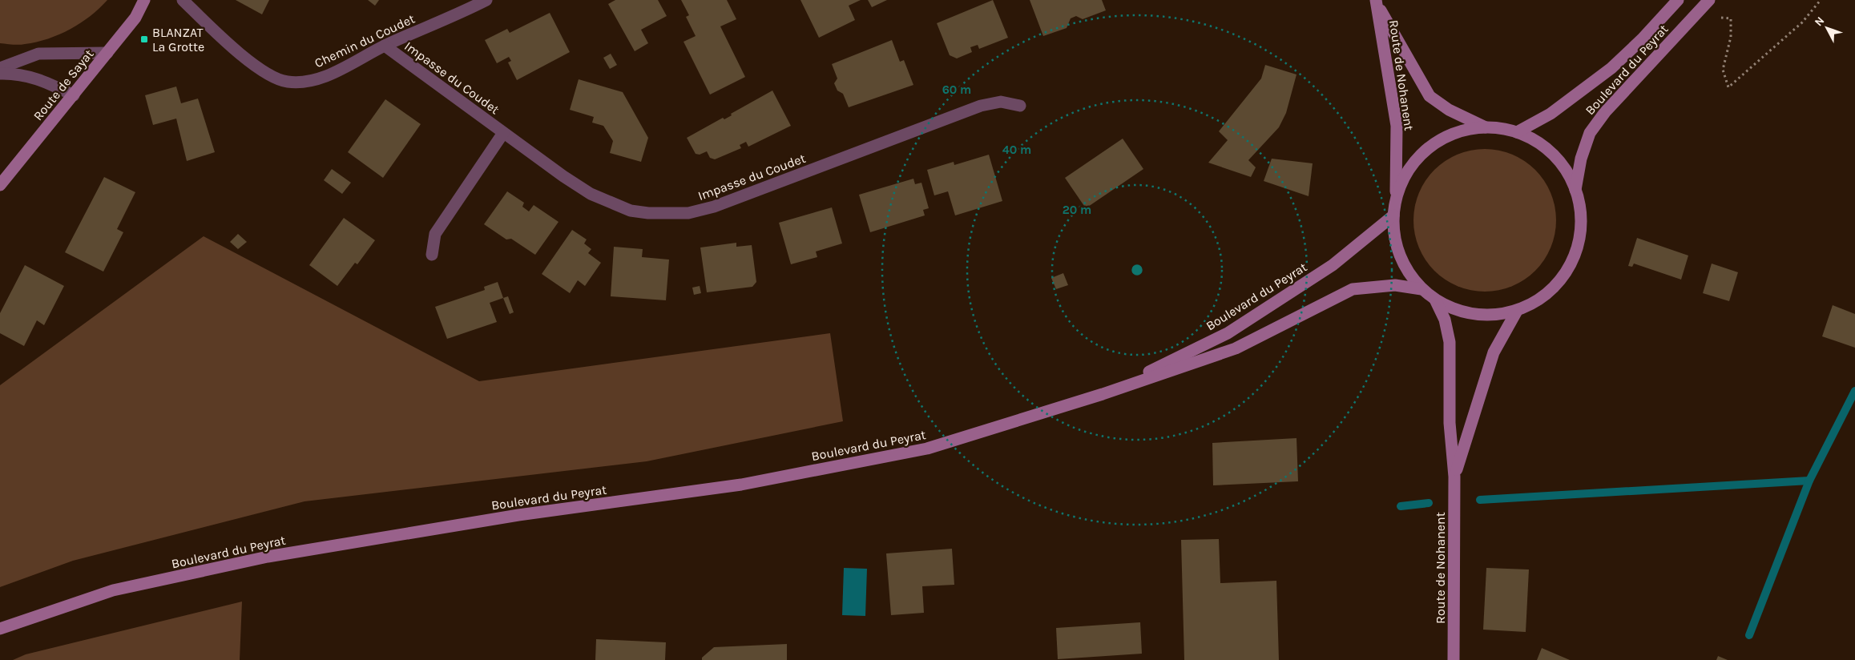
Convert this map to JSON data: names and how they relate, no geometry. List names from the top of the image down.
{
  "streets": {
    "main road": ["Boulevard du Peyrat", "Route de Nohanent", "Route de Sayat"],
    "street": ["Chemin du Coudet", "Impasse du Coudet"]
  },
  "crossings": [
    ["Chemin du Coudet", "Impasse du Coudet"]
  ],
  "places": {
    "transit": ["BLANZAT La Grotte"]
  },
  "north": "top left",
  "rings": ["60 m", "40 m", "20 m"]
}
